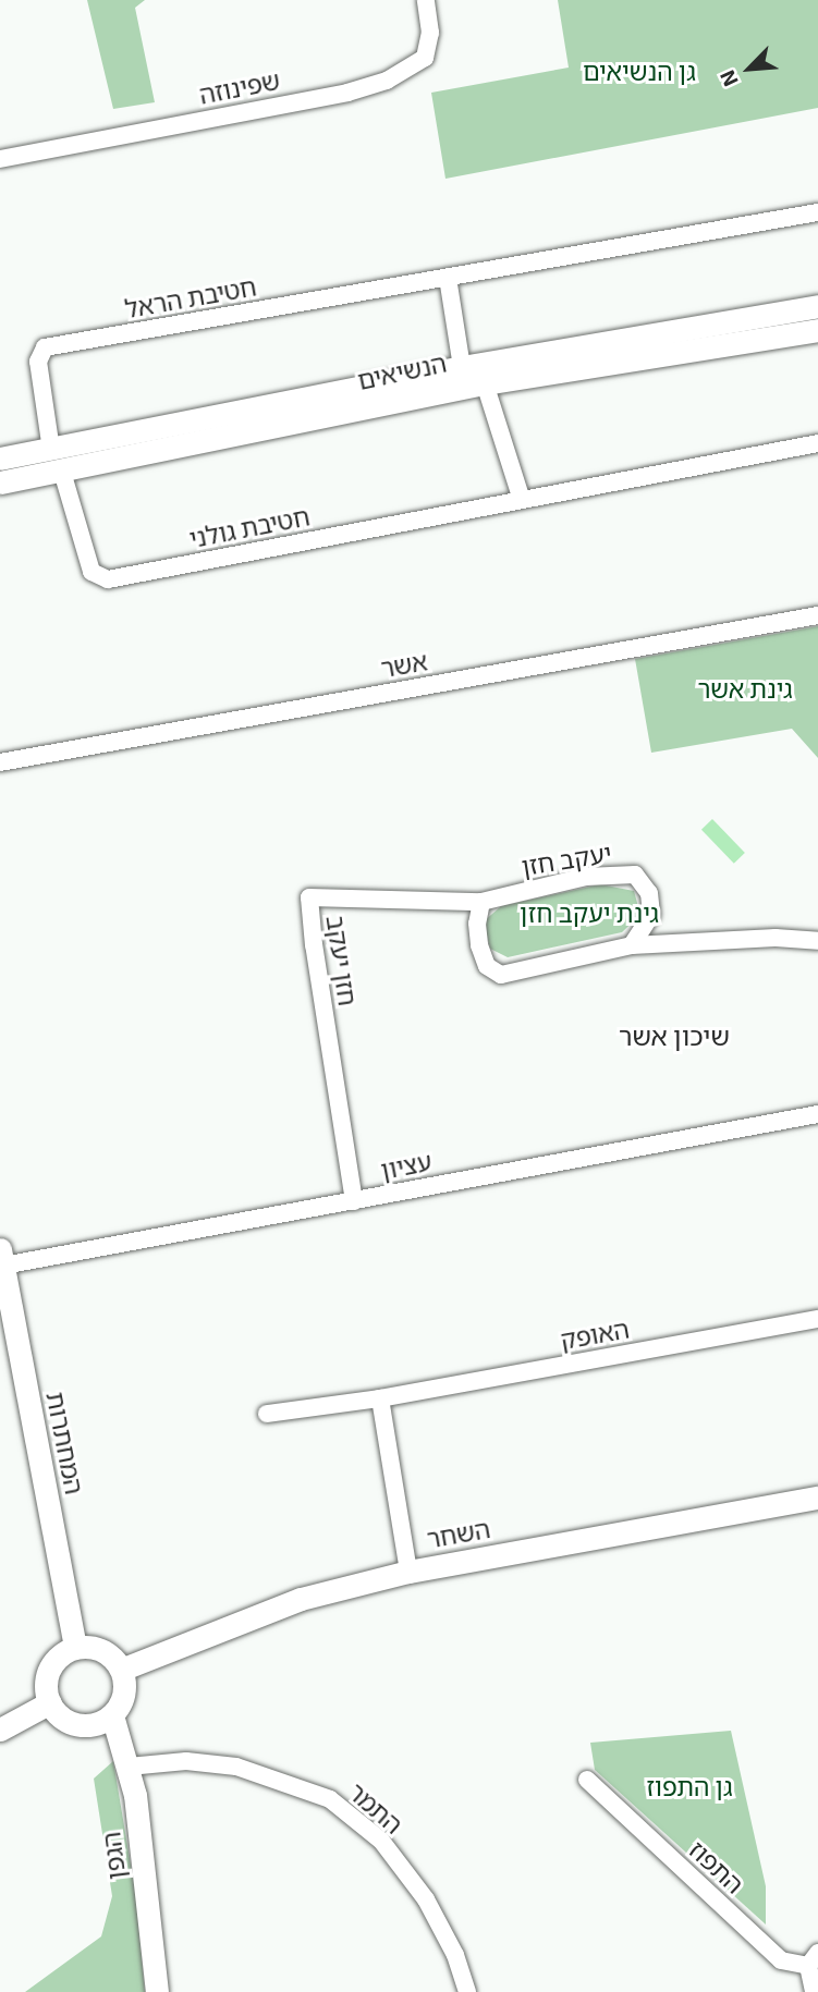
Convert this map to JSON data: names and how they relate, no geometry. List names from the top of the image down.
{
  "streets": {
    "street": [
      "שפינוזה",
      "חטיבת הראל",
      "הנשיאים",
      "חטיבת גולני",
      "אשר",
      "יעקב חזן",
      "חזן יעקב",
      "עציון",
      "האופק",
      "המחתרות",
      "השחר",
      "התמר",
      "הגפן",
      "התפוז"
    ]
  },
  "crossings": [
    ["חטיבת הראל", "הנשיאים"],
    ["הנשיאים", "חטיבת גולני"],
    ["יעקב חזן", "חזן יעקב"],
    ["חזן יעקב", "עציון"],
    ["עציון", "המחתרות"],
    ["המחתרות", "השחר"],
    ["המחתרות", "הגפן"],
    ["השחר", "הגפן"],
    ["התמר", "הגפן"]
  ],
  "districts": ["שיכון אשר"],
  "parks": [
    "גן הנשיאים",
    "גינת אשר",
    "גינת יעקב חזן",
    "גן התפוז"
  ],
  "north": "bottom left"
}
